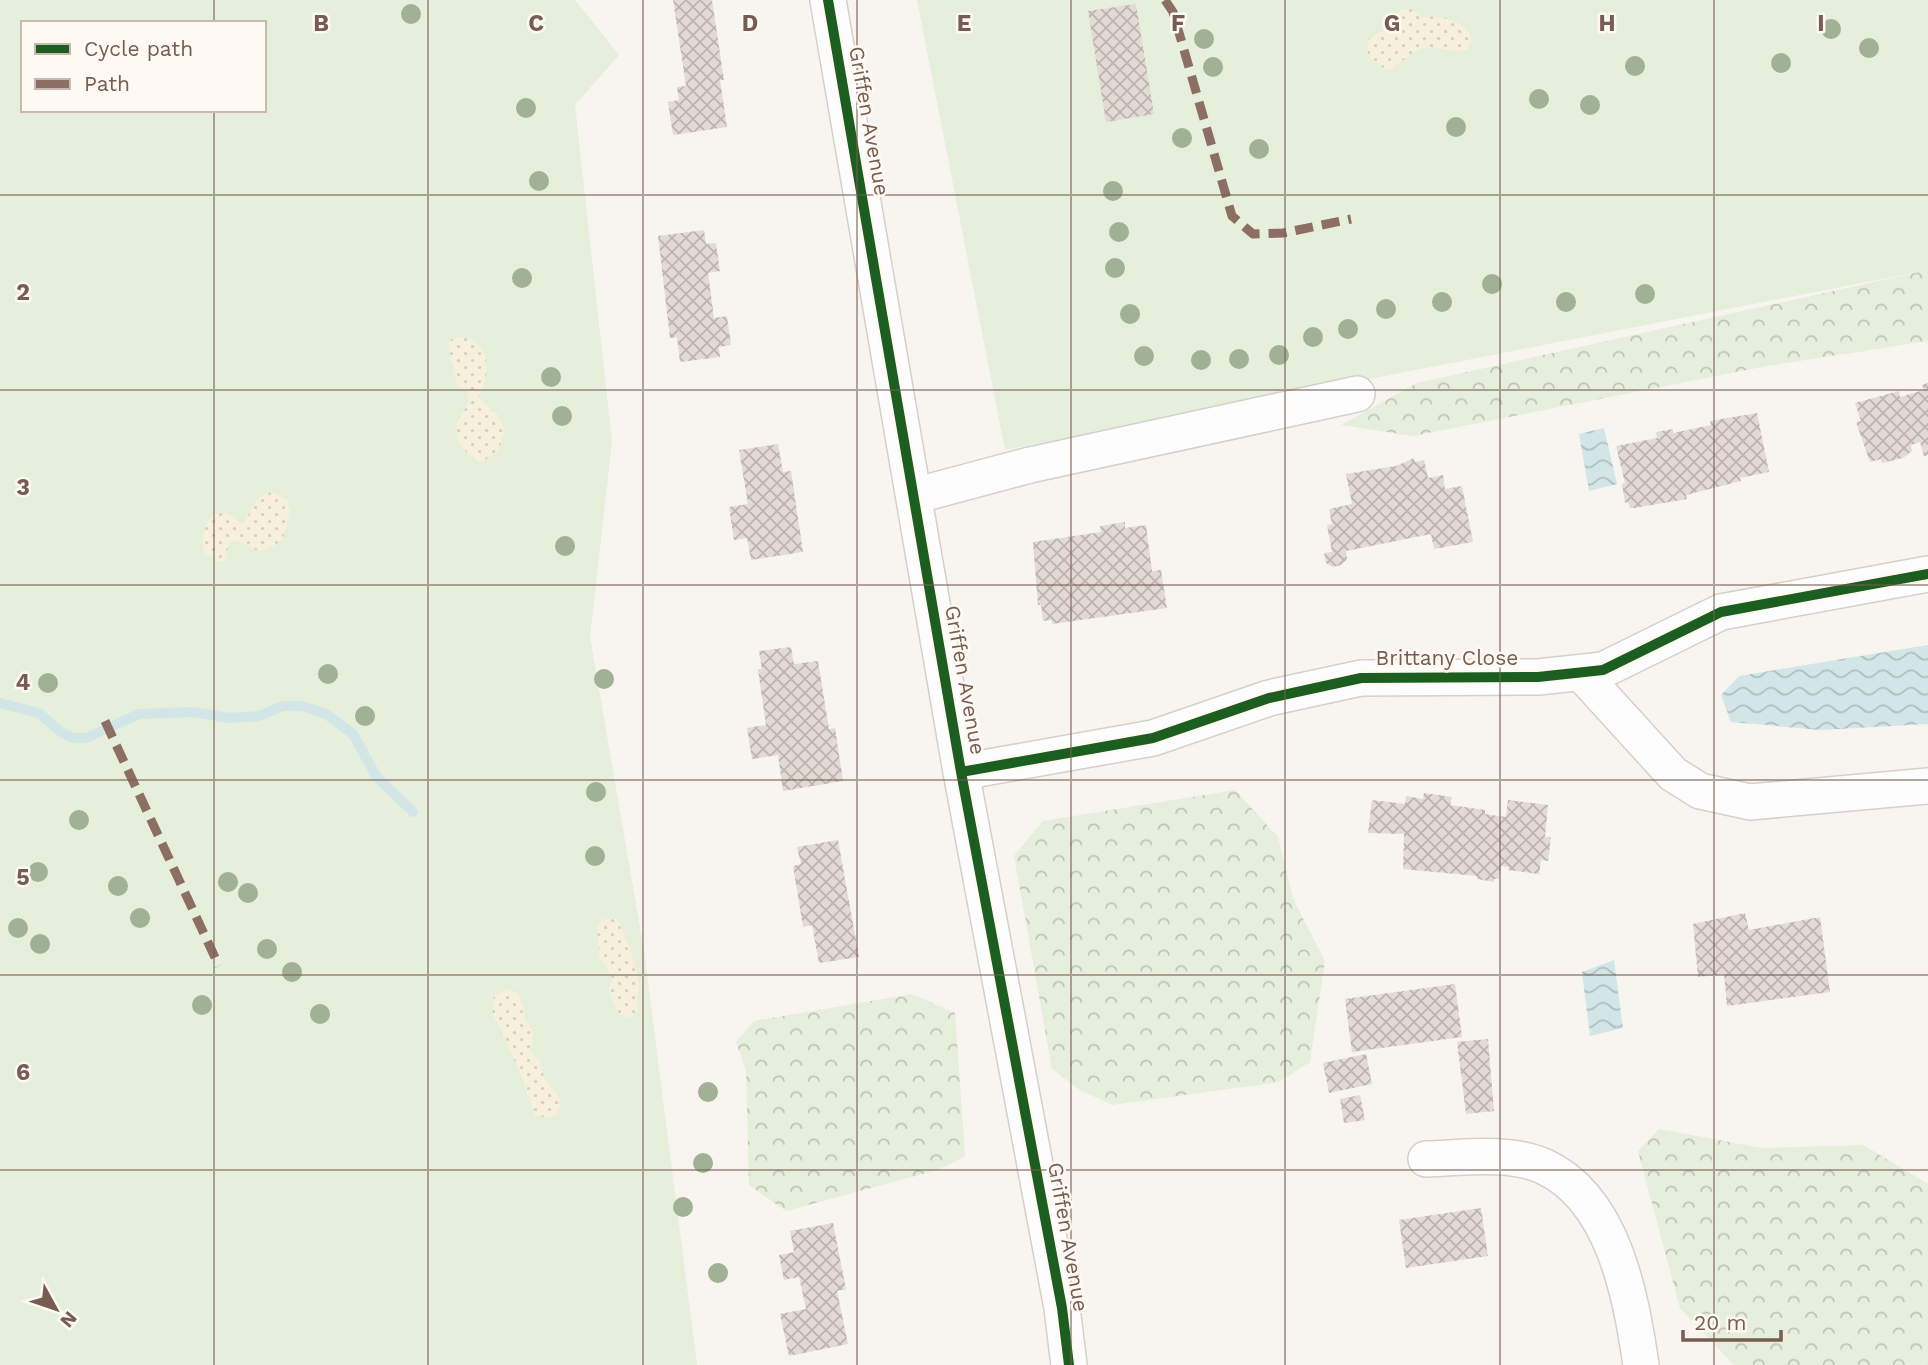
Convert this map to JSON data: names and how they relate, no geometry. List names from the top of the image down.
{
  "streets": {
    "street": ["Griffen Avenue", "Brittany Close"]
  },
  "crossings": [
    ["Griffen Avenue", "Brittany Close"]
  ],
  "legend": ["Cycle path", "Path"],
  "scale_bar": "20 m",
  "north": "bottom right",
  "grid": {
    "columns": [
      "B",
      "C",
      "D",
      "E",
      "F",
      "G",
      "H",
      "I"
    ],
    "rows": [
      "2",
      "3",
      "4",
      "5",
      "6"
    ]
  }
}
